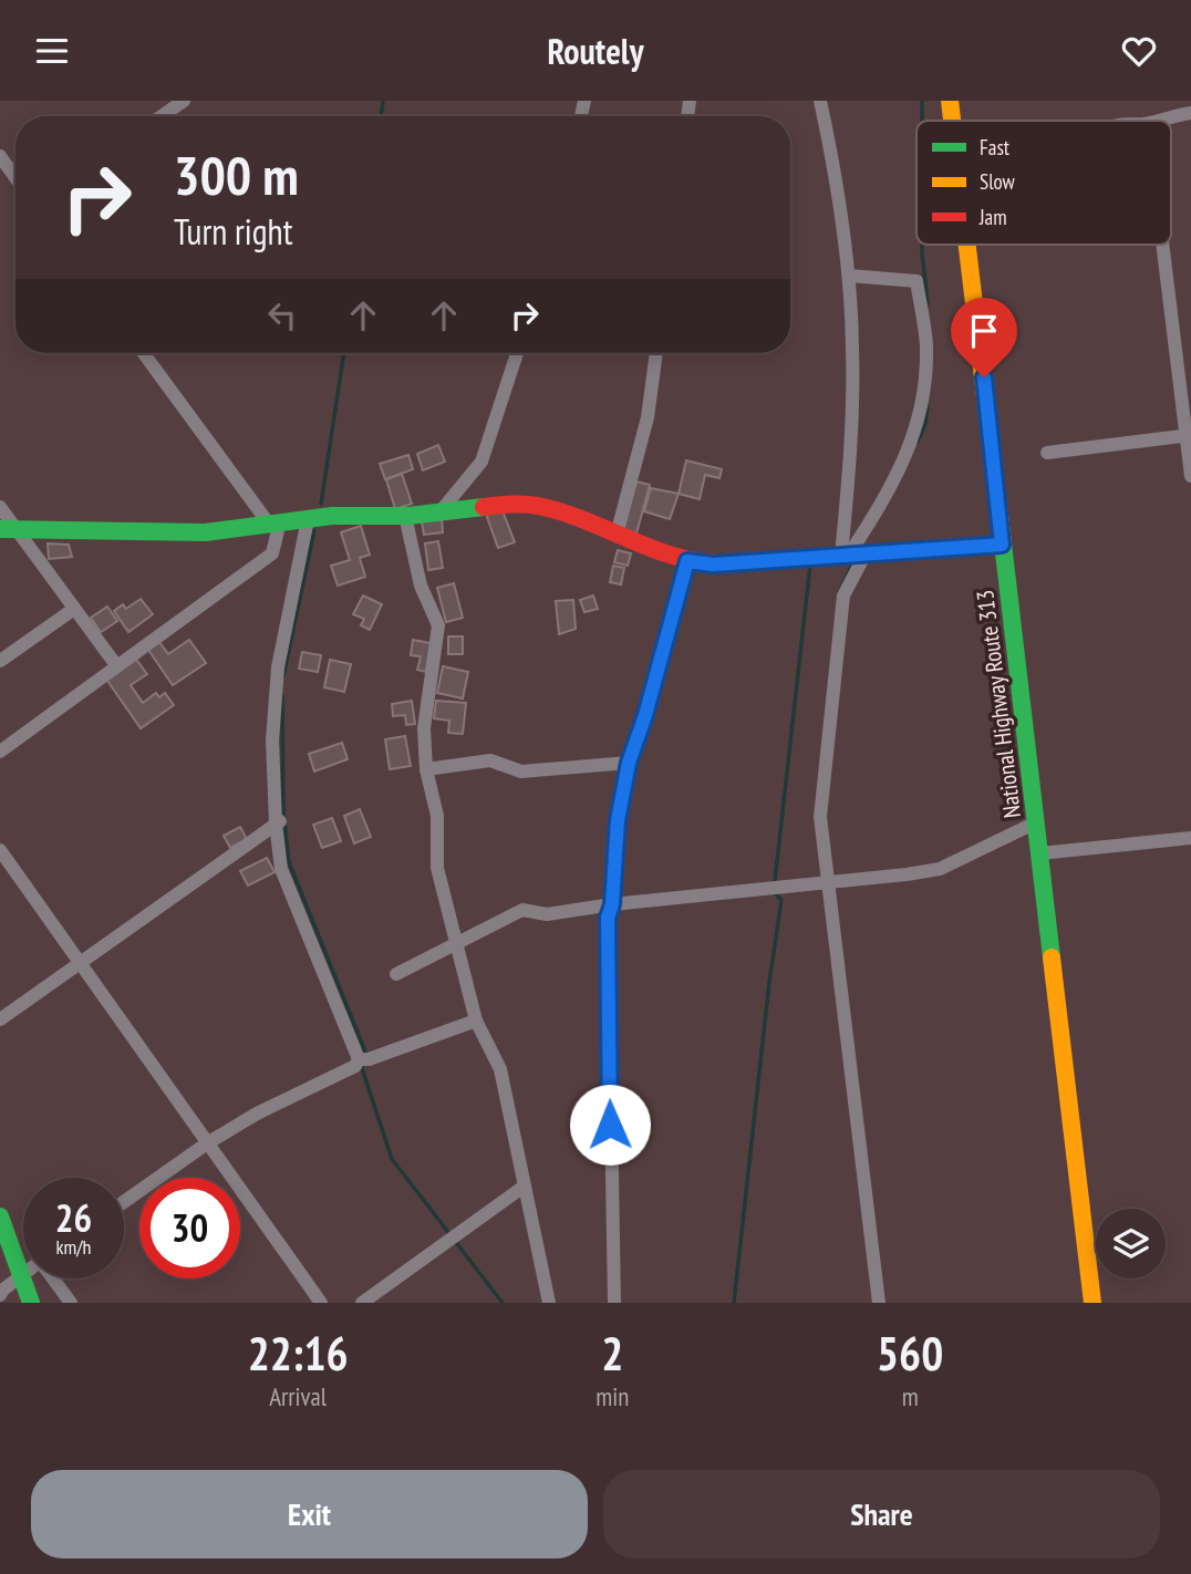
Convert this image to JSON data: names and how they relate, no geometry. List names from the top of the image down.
{
  "streets": {
    "main road": ["National Highway Route 313"]
  },
  "legend": ["Fast", "Slow", "Jam"],
  "page": {
    "header": "Routely",
    "turn": ["300 m", "Turn right"],
    "speed": "26 km/h",
    "limit": "30",
    "eta": [
      "22:16",
      "Arrival",
      "2",
      "min",
      "560",
      "m"
    ],
    "buttons": ["Exit", "Share"]
  }
}
